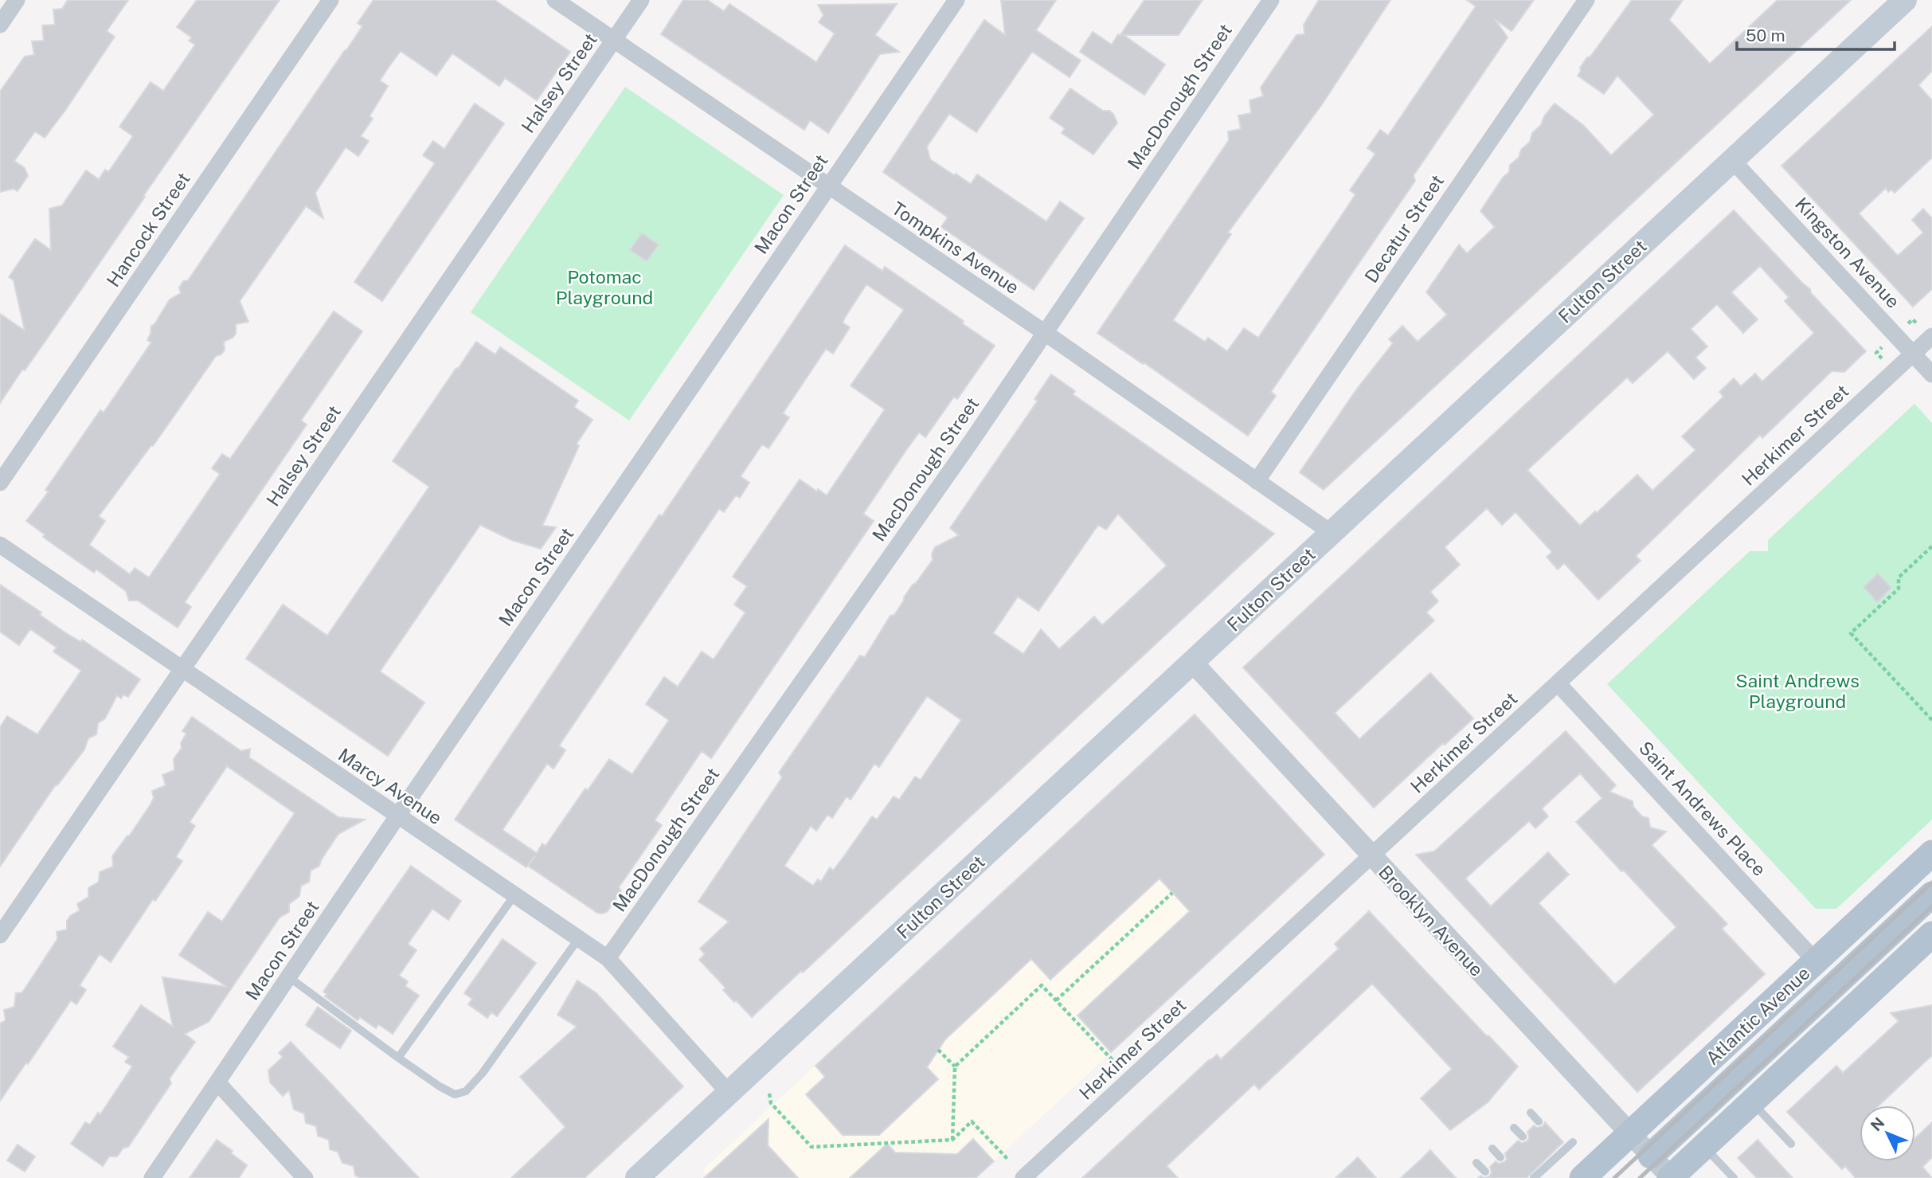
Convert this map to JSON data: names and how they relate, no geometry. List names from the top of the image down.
{
  "streets": {
    "main road": ["Fulton Street", "Atlantic Avenue"],
    "street": [
      "Halsey Street",
      "MacDonough Street",
      "Macon Street",
      "Decatur Street",
      "Hancock Street",
      "Tompkins Avenue",
      "Kingston Avenue",
      "Herkimer Street",
      "Marcy Avenue",
      "Saint Andrews Place",
      "Brooklyn Avenue"
    ]
  },
  "crossings": [
    ["Halsey Street", "Tompkins Avenue"],
    ["Halsey Street", "Marcy Avenue"],
    ["MacDonough Street", "Tompkins Avenue"],
    ["MacDonough Street", "Marcy Avenue"],
    ["Macon Street", "Tompkins Avenue"],
    ["Macon Street", "Marcy Avenue"],
    ["Decatur Street", "Tompkins Avenue"],
    ["Tompkins Avenue", "Fulton Street"],
    ["Kingston Avenue", "Fulton Street"],
    ["Kingston Avenue", "Herkimer Street"],
    ["Fulton Street", "Marcy Avenue"],
    ["Fulton Street", "Brooklyn Avenue"],
    ["Herkimer Street", "Saint Andrews Place"],
    ["Herkimer Street", "Brooklyn Avenue"],
    ["Saint Andrews Place", "Atlantic Avenue"],
    ["Brooklyn Avenue", "Atlantic Avenue"]
  ],
  "parks": ["Potomac Playground", "Saint Andrews Playground"],
  "scale_bar": "50 m",
  "north": "top left"
}
